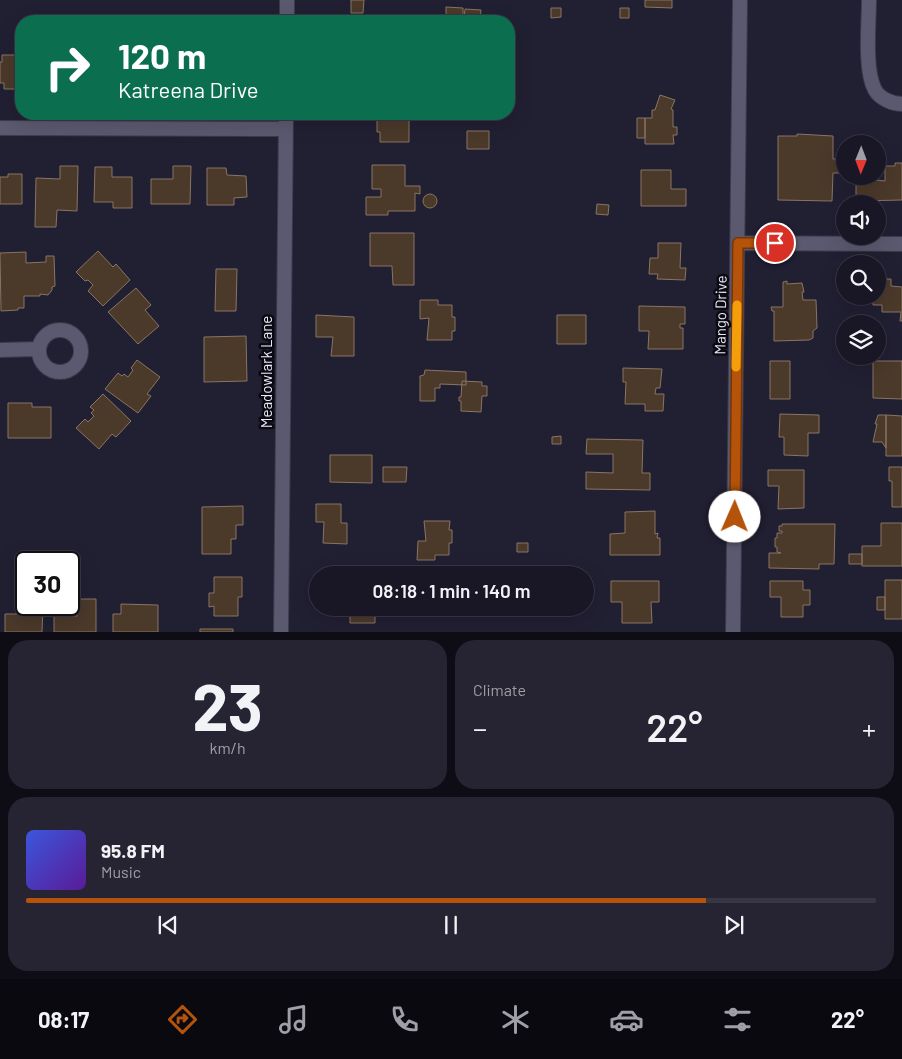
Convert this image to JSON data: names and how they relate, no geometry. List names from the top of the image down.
{
  "streets": {
    "street": ["Mango Drive", "Meadowlark Lane"]
  },
  "north": "bottom",
  "page": {
    "turn": ["120 m", "Katreena Drive"],
    "limit": "30",
    "trip": "08:18 · 1 min · 140 m",
    "tile": [
      ["23", "km/h"],
      "Climate"
    ],
    "heat": ["−", "22°", "+"],
    "song": ["95.8 FM", "Music"],
    "tabs": ["08:17", "22°"]
  }
}
